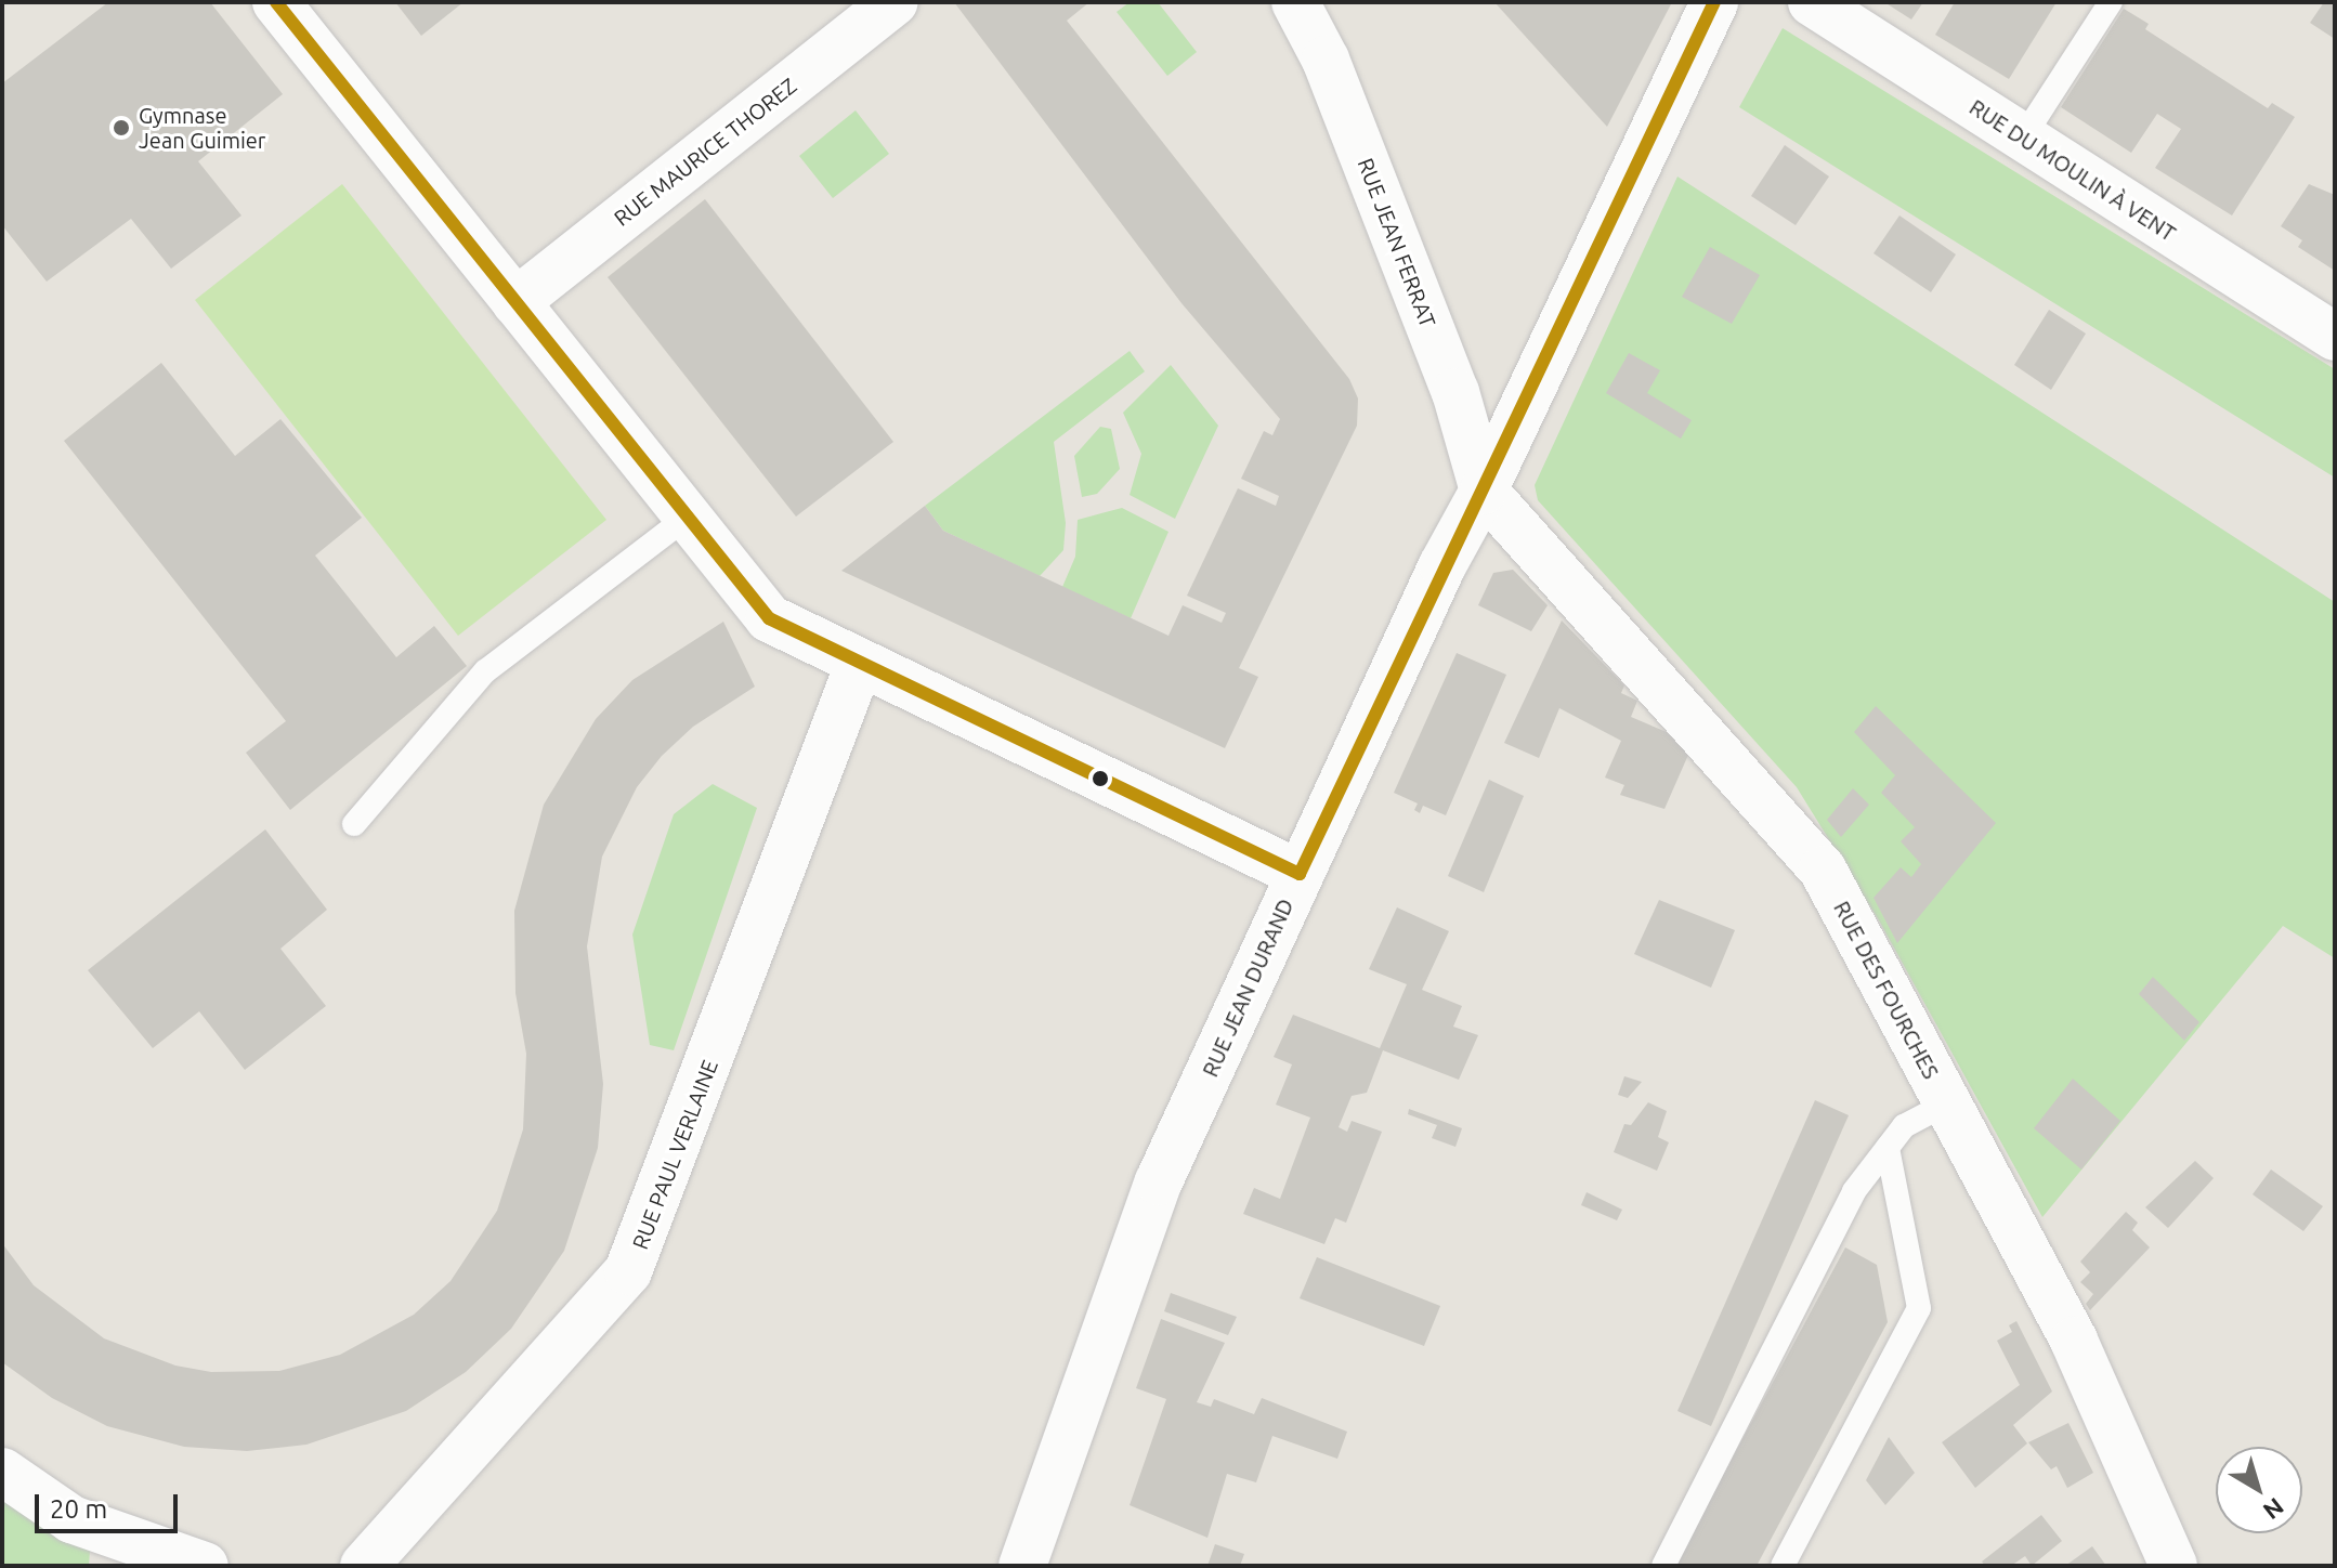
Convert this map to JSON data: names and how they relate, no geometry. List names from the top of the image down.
{
  "streets": {
    "street": [
      "RUE MAURICE THOREZ",
      "RUE DU MOULIN À VENT",
      "RUE JEAN FERRAT",
      "RUE JEAN DURAND",
      "RUE DES FOURCHES",
      "RUE PAUL VERLAINE"
    ]
  },
  "crossings": [
    ["RUE JEAN FERRAT", "RUE JEAN DURAND"],
    ["RUE JEAN FERRAT", "RUE DES FOURCHES"],
    ["RUE JEAN DURAND", "RUE DES FOURCHES"]
  ],
  "places": ["Gymnase Jean Guimier"],
  "scale_bar": "20 m",
  "north": "bottom right"
}
